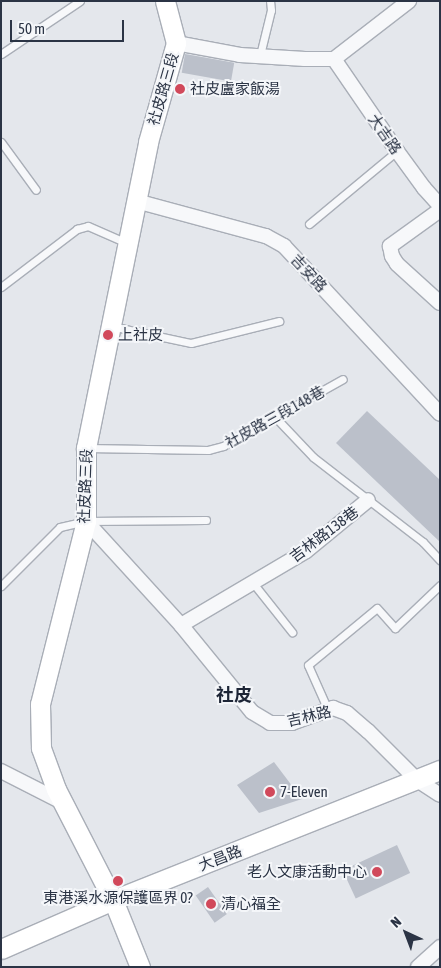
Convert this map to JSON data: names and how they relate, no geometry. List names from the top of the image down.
{
  "streets": {
    "street": [
      "社皮路三段",
      "大吉路",
      "吉安路",
      "吉林路138巷",
      "吉林路",
      "大昌路"
    ],
    "lane": ["社皮路三段148巷"]
  },
  "crossings": [
    ["社皮路三段", "吉安路"],
    ["社皮路三段", "社皮路三段148巷"],
    ["社皮路三段", "吉林路"],
    ["社皮路三段", "大昌路"],
    ["吉林路138巷", "吉林路"],
    ["吉林路", "大昌路"]
  ],
  "districts": ["社皮"],
  "places": [
    "社皮盧家飯湯",
    "上社皮",
    "7-Eleven",
    "老人文康活動中心",
    "東港溪水源保護區界 0?",
    "清心福全"
  ],
  "scale_bar": "50 m",
  "north": "top left"
}
